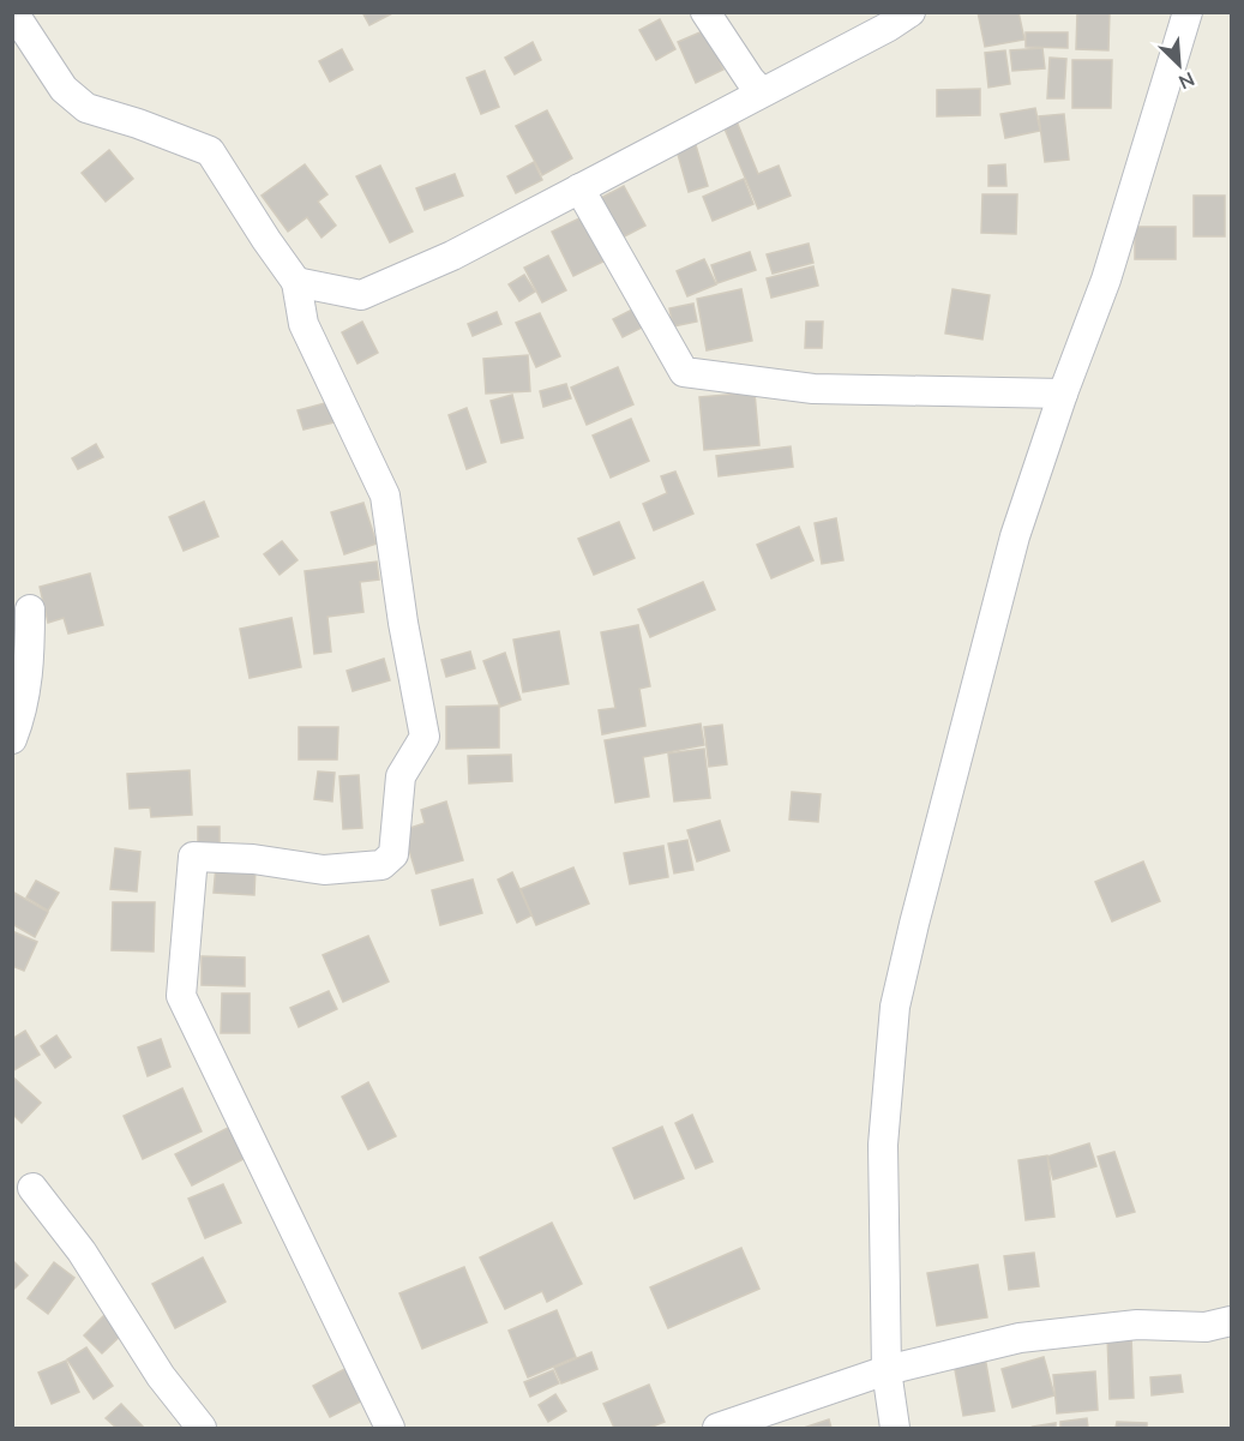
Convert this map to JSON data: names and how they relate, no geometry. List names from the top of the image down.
{
  "north": "bottom right"
}
